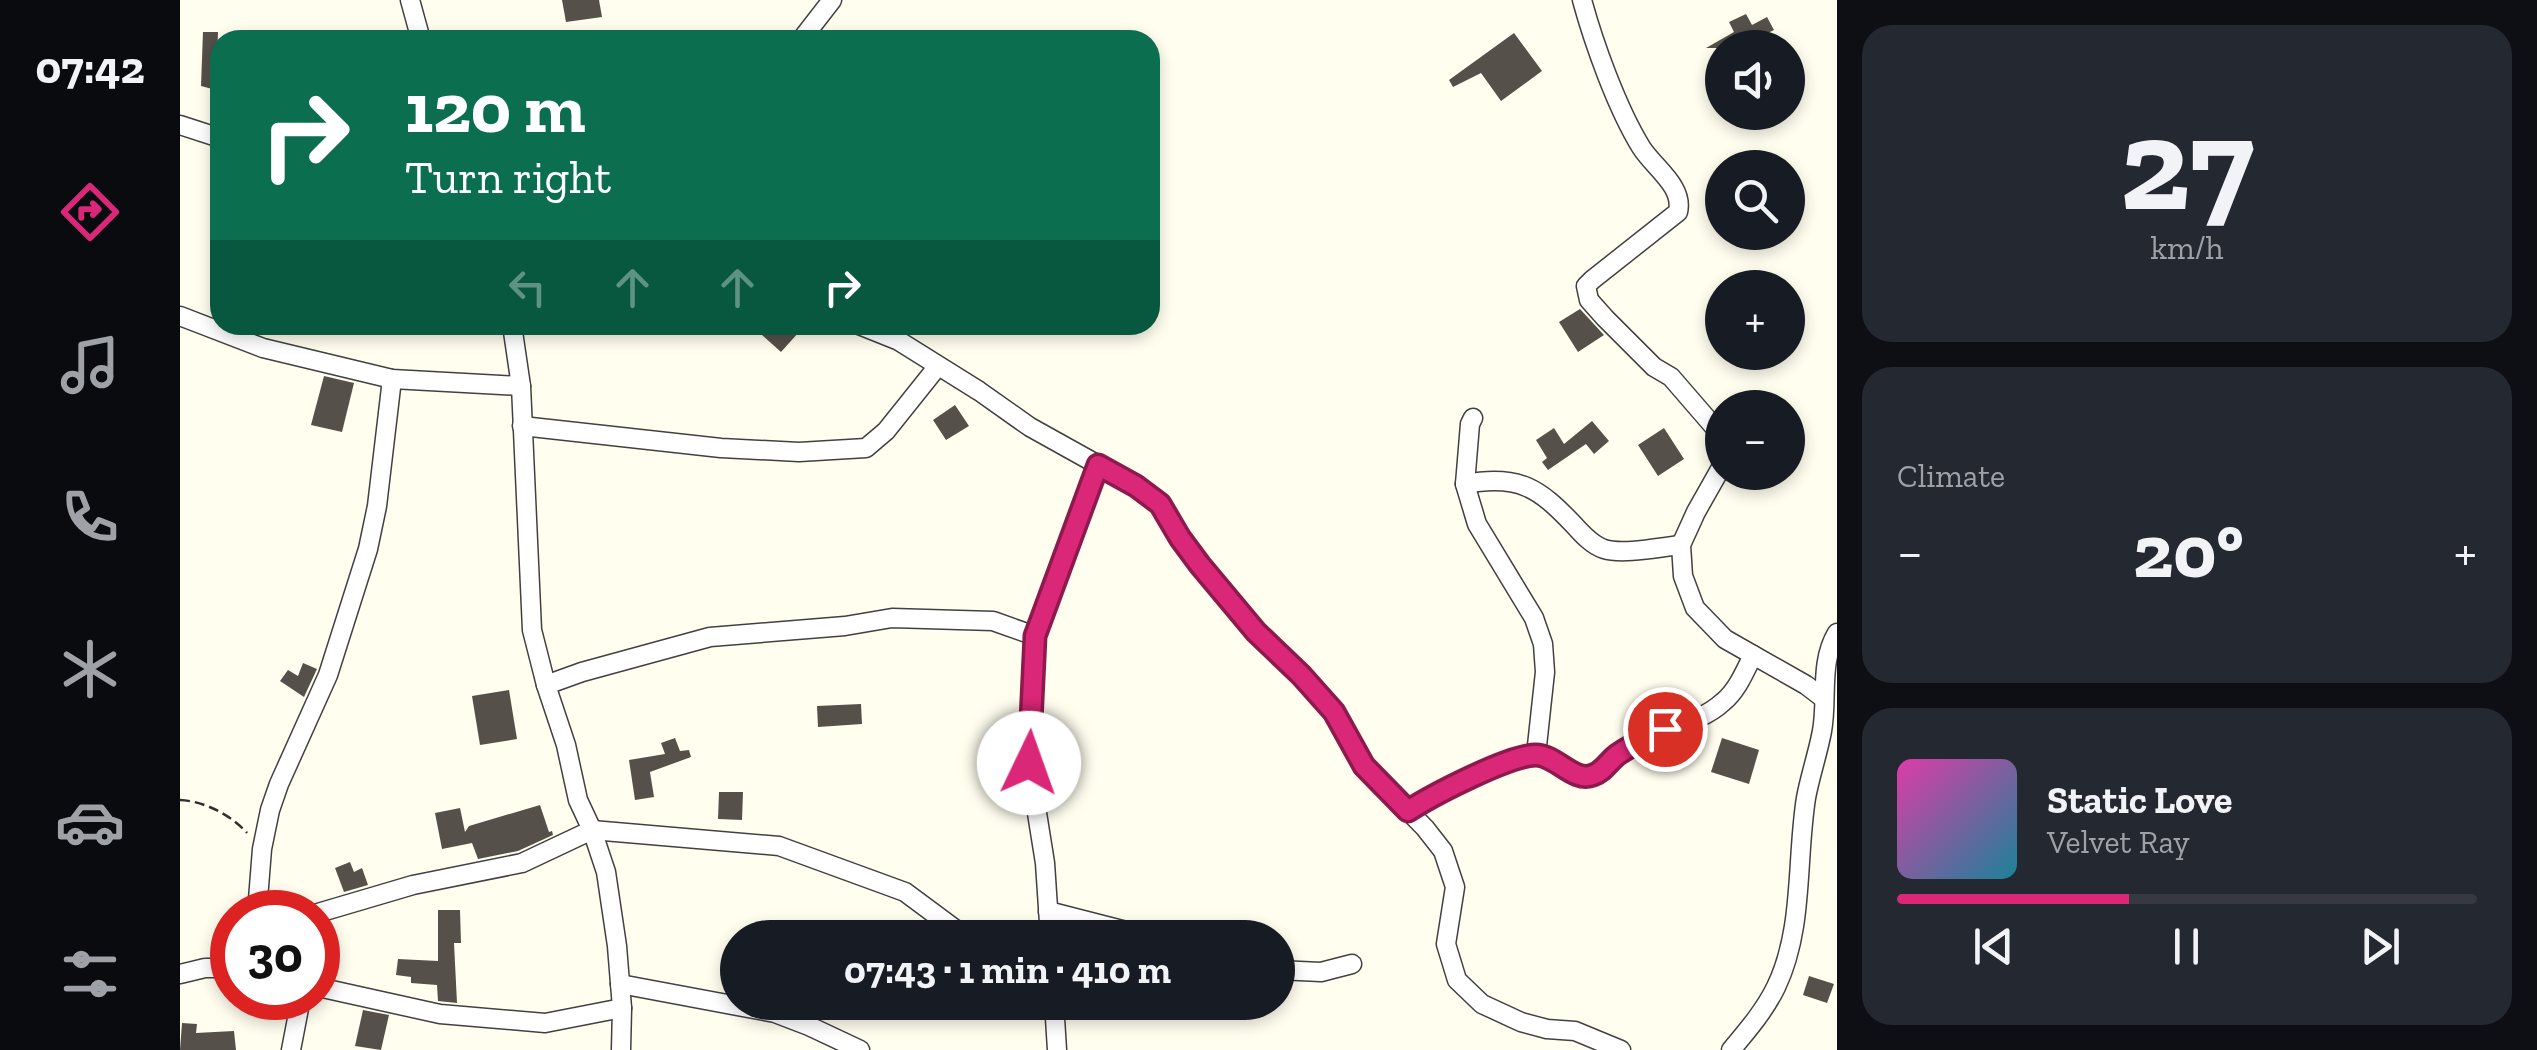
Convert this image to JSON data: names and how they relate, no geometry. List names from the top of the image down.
{
  "page": {
    "tabs": "07:42",
    "tile": [
      ["27", "km/h"],
      "Climate"
    ],
    "map_buttons": ["+", "−"],
    "turn": ["120 m", "Turn right"],
    "heat": ["−", "20°", "+"],
    "song": ["Static Love", "Velvet Ray"],
    "limit": "30",
    "trip": "07:43 · 1 min · 410 m"
  }
}
